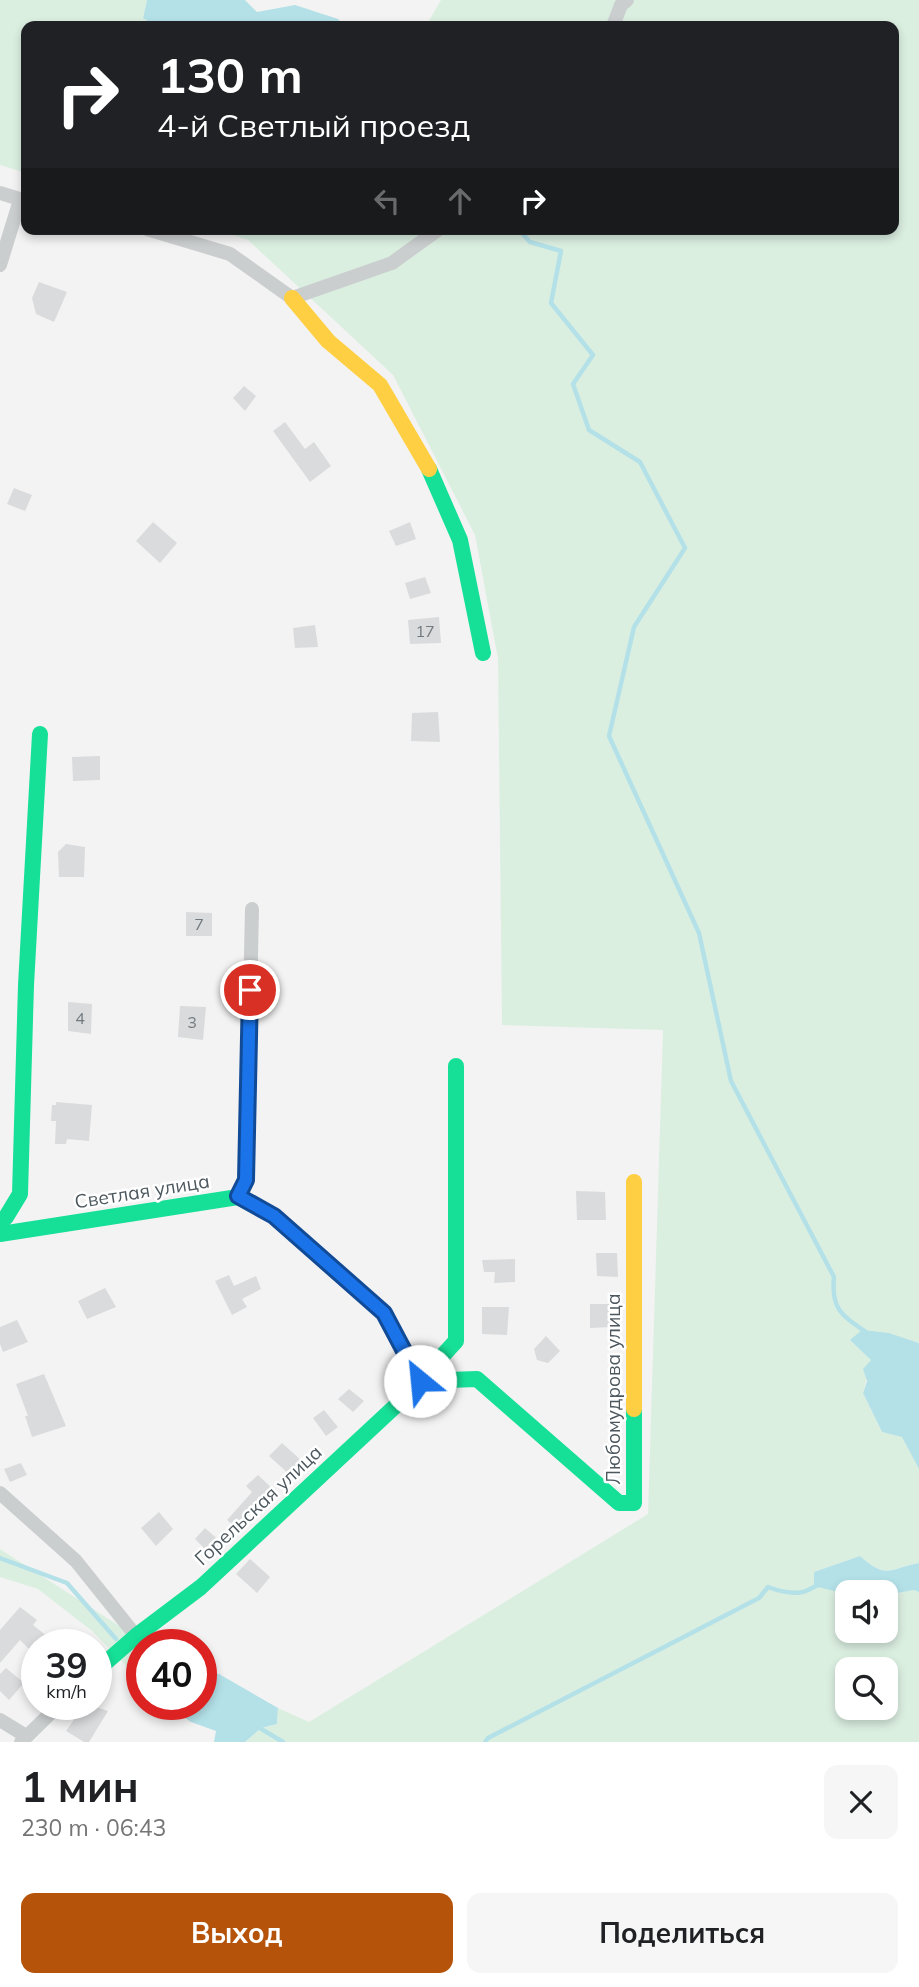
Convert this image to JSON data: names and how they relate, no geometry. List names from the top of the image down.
{
  "streets": {
    "street": ["Светлая улица", "Любомудрова улица", "Горельская улица"]
  },
  "crossings": [
    ["Светлая улица", "Любомудрова улица"],
    ["Светлая улица", "Горельская улица"],
    ["Любомудрова улица", "Горельская улица"]
  ],
  "house_numbers": [
    "17",
    "7",
    "4",
    "3"
  ],
  "page": {
    "turn": ["130 m", "4-й Светлый проезд"],
    "speed": "39 km/h",
    "limit": "40",
    "heading": ["1 мин", "230 m · 06:43"],
    "buttons": ["Выход", "Поделиться"]
  }
}
